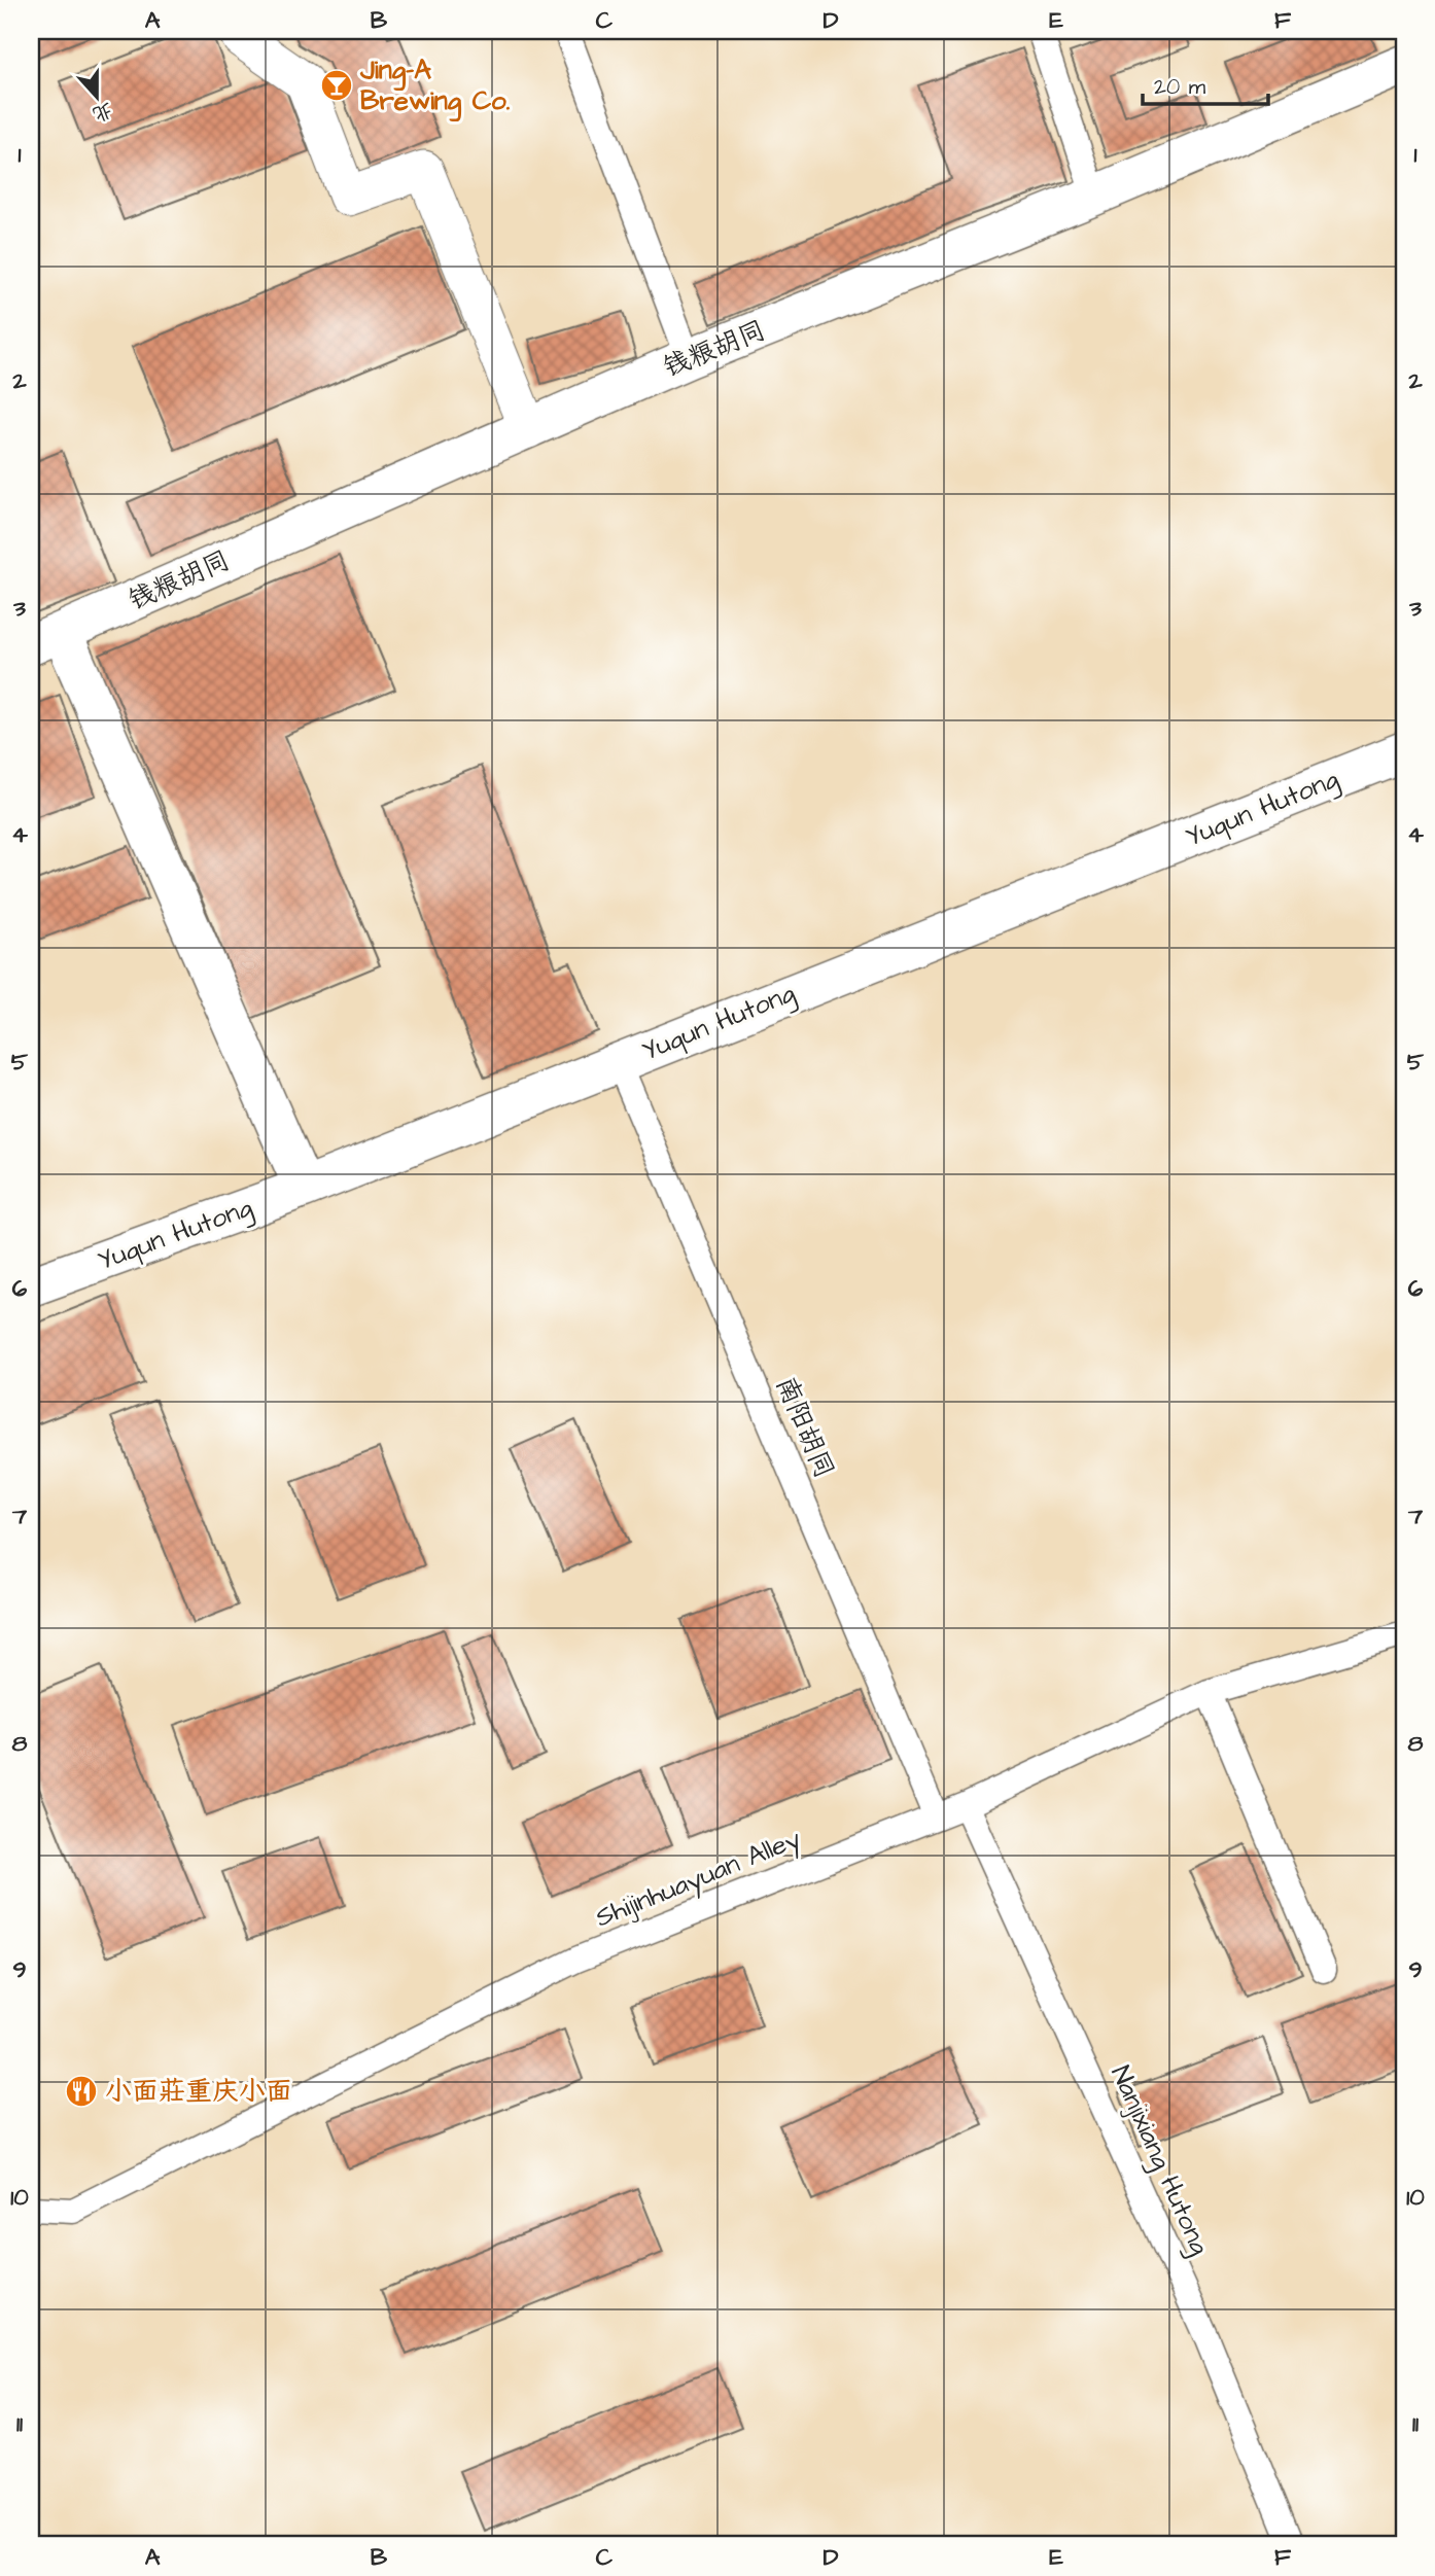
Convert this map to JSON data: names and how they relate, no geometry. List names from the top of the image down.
{
  "streets": {
    "street": ["钱粮胡同", "Yuqun Hutong"],
    "lane": ["南阳胡同", "Shijinhuayuan Alley", "Nanjixiang Hutong"]
  },
  "crossings": [
    ["Yuqun Hutong", "南阳胡同"],
    ["南阳胡同", "Shijinhuayuan Alley"],
    ["Shijinhuayuan Alley", "Nanjixiang Hutong"]
  ],
  "places": {
    "bar": ["Jing-A Brewing Co."],
    "restaurant": ["小面莊重庆小面"]
  },
  "scale_bar": "20 m",
  "north": "bottom",
  "grid": {
    "columns": [
      "A",
      "B",
      "C",
      "D",
      "E",
      "F"
    ],
    "rows": [
      "1",
      "2",
      "3",
      "4",
      "5",
      "6",
      "7",
      "8",
      "9",
      "10",
      "11"
    ]
  }
}
